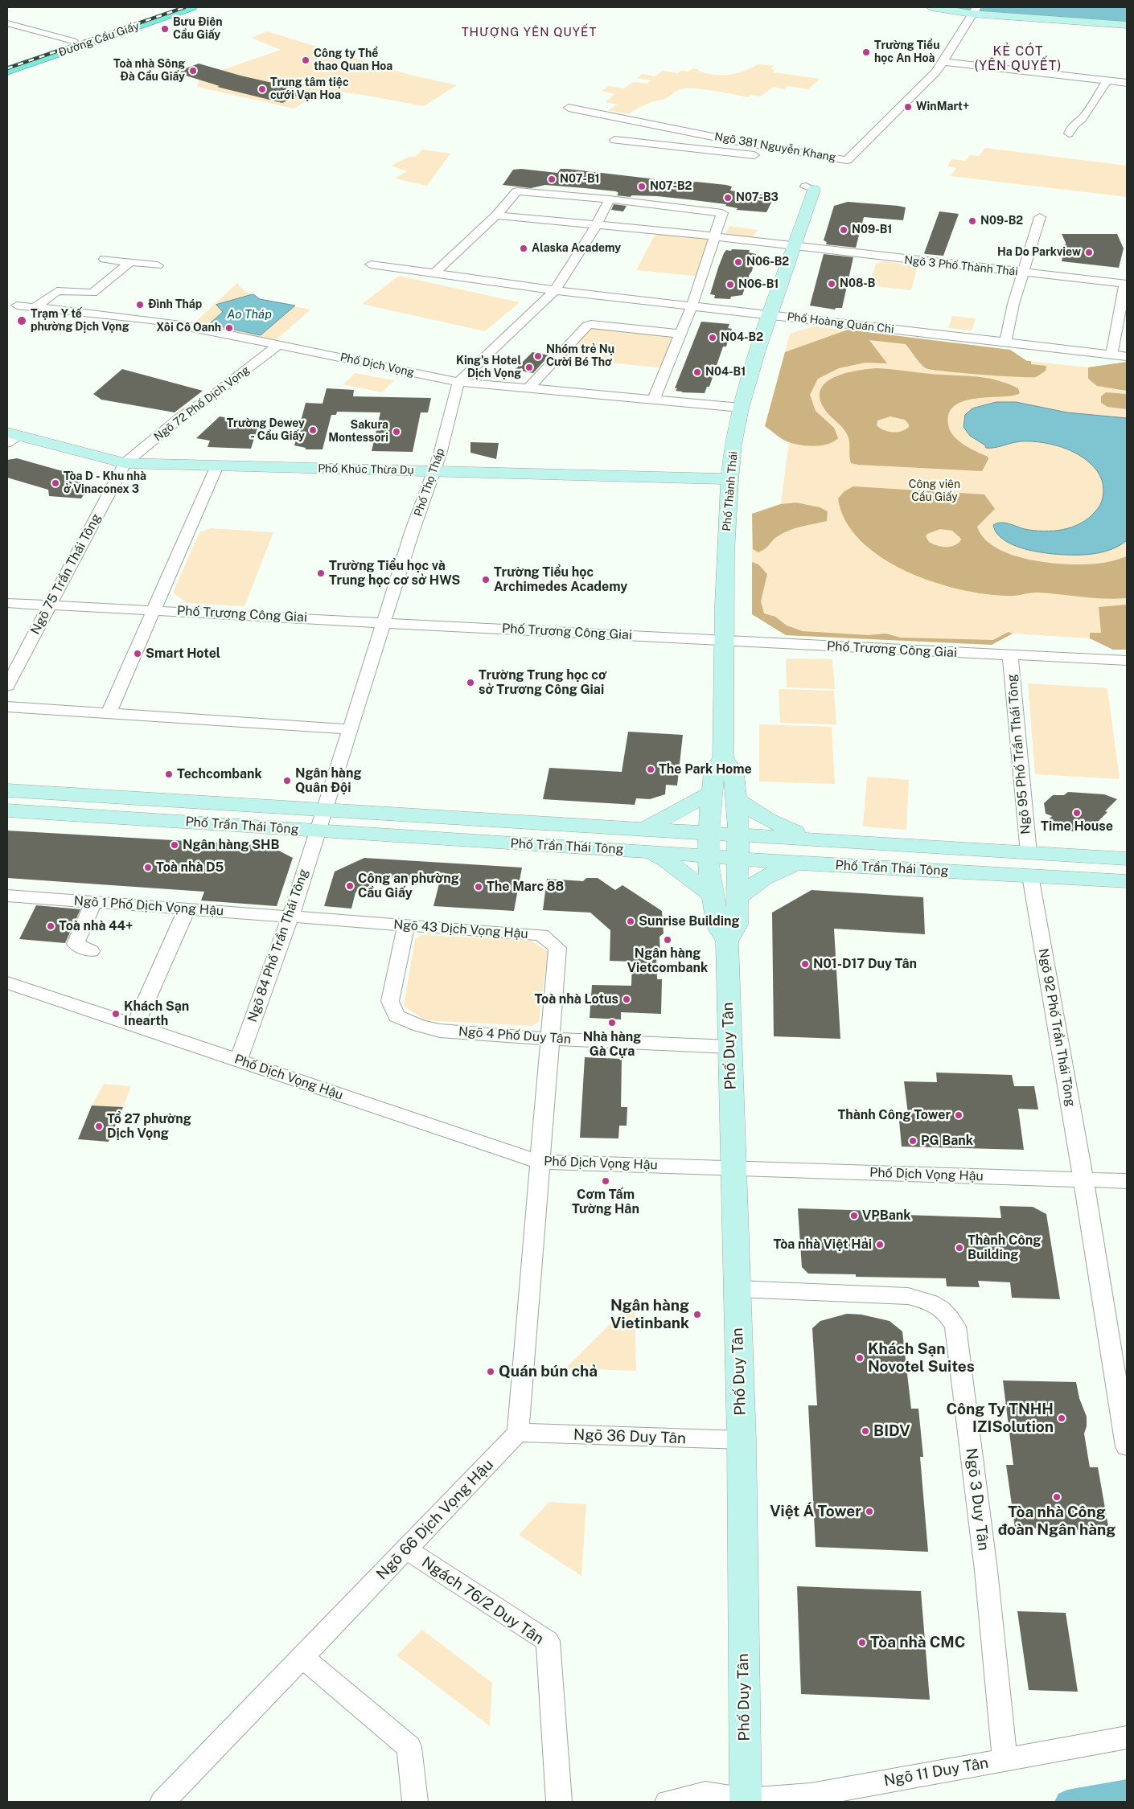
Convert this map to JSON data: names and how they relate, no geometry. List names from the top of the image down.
{
  "streets": {
    "main road": ["Đường Cầu Giấy"],
    "street": [
      "Ngõ 381 Nguyễn Khang",
      "Ngõ 3 Phố Thành Thái",
      "Phố Hoàng Quán Chi",
      "Phố Dịch Vọng",
      "Ngõ 72 Phố Dịch Vọng",
      "Phố Khúc Thừa Dụ",
      "Phố Thọ Tháp",
      "Phố Thành Thái",
      "Ngõ 75 Trần Thái Tông",
      "Phố Trương Công Giai",
      "Ngõ 95 Phố Trần Thái Tông",
      "Phố Trần Thái Tông",
      "Ngõ 1 Phố Dịch Vọng Hậu",
      "Ngõ 43 Dịch Vọng Hậu",
      "Ngõ 84 Phố Trần Thái Tông",
      "Ngõ 92 Phố Trần Thái Tông",
      "Ngõ 4 Phố Duy Tân",
      "Phố Duy Tân",
      "Phố Dịch Vọng Hậu",
      "Ngõ 36 Duy Tân",
      "Ngõ 3 Duy Tân",
      "Ngõ 66 Dịch Vọng Hậu",
      "Ngách 76/2 Duy Tân",
      "Ngõ 11 Duy Tân"
    ]
  },
  "crossings": [
    ["Ngõ 3 Phố Thành Thái", "Phố Thành Thái"],
    ["Phố Hoàng Quán Chi", "Phố Thành Thái"],
    ["Phố Dịch Vọng", "Ngõ 72 Phố Dịch Vọng"],
    ["Phố Dịch Vọng", "Phố Thọ Tháp"],
    ["Phố Dịch Vọng", "Phố Thành Thái"],
    ["Ngõ 72 Phố Dịch Vọng", "Phố Khúc Thừa Dụ"],
    ["Ngõ 72 Phố Dịch Vọng", "Ngõ 75 Trần Thái Tông"],
    ["Phố Khúc Thừa Dụ", "Phố Thọ Tháp"],
    ["Phố Khúc Thừa Dụ", "Phố Thành Thái"],
    ["Phố Khúc Thừa Dụ", "Ngõ 75 Trần Thái Tông"],
    ["Phố Thọ Tháp", "Phố Trương Công Giai"],
    ["Phố Thọ Tháp", "Phố Trần Thái Tông"],
    ["Phố Thọ Tháp", "Ngõ 84 Phố Trần Thái Tông"],
    ["Phố Thành Thái", "Phố Trương Công Giai"],
    ["Phố Thành Thái", "Phố Trần Thái Tông"],
    ["Phố Thành Thái", "Phố Duy Tân"],
    ["Ngõ 75 Trần Thái Tông", "Phố Trương Công Giai"],
    ["Phố Trương Công Giai", "Ngõ 95 Phố Trần Thái Tông"],
    ["Ngõ 95 Phố Trần Thái Tông", "Phố Trần Thái Tông"],
    ["Phố Trần Thái Tông", "Ngõ 84 Phố Trần Thái Tông"],
    ["Phố Trần Thái Tông", "Ngõ 92 Phố Trần Thái Tông"],
    ["Phố Trần Thái Tông", "Phố Duy Tân"],
    ["Ngõ 1 Phố Dịch Vọng Hậu", "Ngõ 43 Dịch Vọng Hậu"],
    ["Ngõ 1 Phố Dịch Vọng Hậu", "Ngõ 84 Phố Trần Thái Tông"],
    ["Ngõ 43 Dịch Vọng Hậu", "Ngõ 84 Phố Trần Thái Tông"],
    ["Ngõ 43 Dịch Vọng Hậu", "Ngõ 4 Phố Duy Tân"],
    ["Ngõ 43 Dịch Vọng Hậu", "Phố Dịch Vọng Hậu"],
    ["Ngõ 84 Phố Trần Thái Tông", "Phố Dịch Vọng Hậu"],
    ["Ngõ 92 Phố Trần Thái Tông", "Phố Dịch Vọng Hậu"],
    ["Ngõ 4 Phố Duy Tân", "Phố Duy Tân"],
    ["Phố Duy Tân", "Phố Dịch Vọng Hậu"],
    ["Phố Duy Tân", "Ngõ 36 Duy Tân"],
    ["Phố Duy Tân", "Ngõ 3 Duy Tân"],
    ["Phố Duy Tân", "Ngõ 11 Duy Tân"],
    ["Ngõ 36 Duy Tân", "Ngõ 66 Dịch Vọng Hậu"],
    ["Ngõ 3 Duy Tân", "Ngõ 11 Duy Tân"],
    ["Ngõ 66 Dịch Vọng Hậu", "Ngách 76/2 Duy Tân"]
  ],
  "districts": ["THƯỢNG YÊN QUYẾT", "KẺ CÓT (YÊN QUYẾT)"],
  "water": ["Ao Tháp"],
  "parks": ["Công viên Cầu Giấy"],
  "places": [
    "Bưu Điện Cầu Giấy",
    "Trường Tiểu học An Hoà",
    "Công ty Thể thao Quan Hoa",
    "Toà nhà Sông Đà Cầu Giấy",
    "Trung tâm tiệc cưới Vạn Hoa",
    "WinMart+",
    "N07-B1",
    "N07-B2",
    "N07-B3",
    "N09-B2",
    "N09-B1",
    "Alaska Academy",
    "Ha Do Parkview",
    "N06-B2",
    "N08-B",
    "N06-B1",
    "Đình Tháp",
    "Trạm Y tế phường Dịch Vọng",
    "Xôi Cô Oanh",
    "N04-B2",
    "Nhóm trẻ Nụ Cười Bé Thơ",
    "King's Hotel Dịch Vọng",
    "N04-B1",
    "Trường Dewey - Cầu Giấy",
    "Sakura Montessori",
    "Tòa D - Khu nhà ở Vinaconex 3",
    "Trường Tiểu học và Trung học cơ sở HWS",
    "Trường Tiểu học Archimedes Academy",
    "Smart Hotel",
    "Trường Trung học cơ sở Trương Công Giai",
    "The Park Home",
    "Techcombank",
    "Ngân hàng Quân Đội",
    "Time House",
    "Ngân hàng SHB",
    "Toà nhà D5",
    "Công an phường Cầu Giấy",
    "The Marc 88",
    "Sunrise Building",
    "Toà nhà 44+",
    "Ngân hàng Vietcombank",
    "N01-D17 Duy Tân",
    "Toà nhà Lotus",
    "Khách Sạn Inearth",
    "Nhà hàng Gà Cựa",
    "Thành Công Tower",
    "Tổ 27 phường Dịch Vọng",
    "PG Bank",
    "Cơm Tấm Tường Hân",
    "VPBank",
    "Tòa nhà Việt Hải",
    "Thành Công Building",
    "Ngân hàng Vietinbank",
    "Khách Sạn Novotel Suites",
    "Quán bún chả",
    "Công Ty TNHH IZISolution",
    "BIDV",
    "Tòa nhà Công đoàn Ngân hàng",
    "Việt Á Tower",
    "Tòa nhà CMC"
  ]
}
